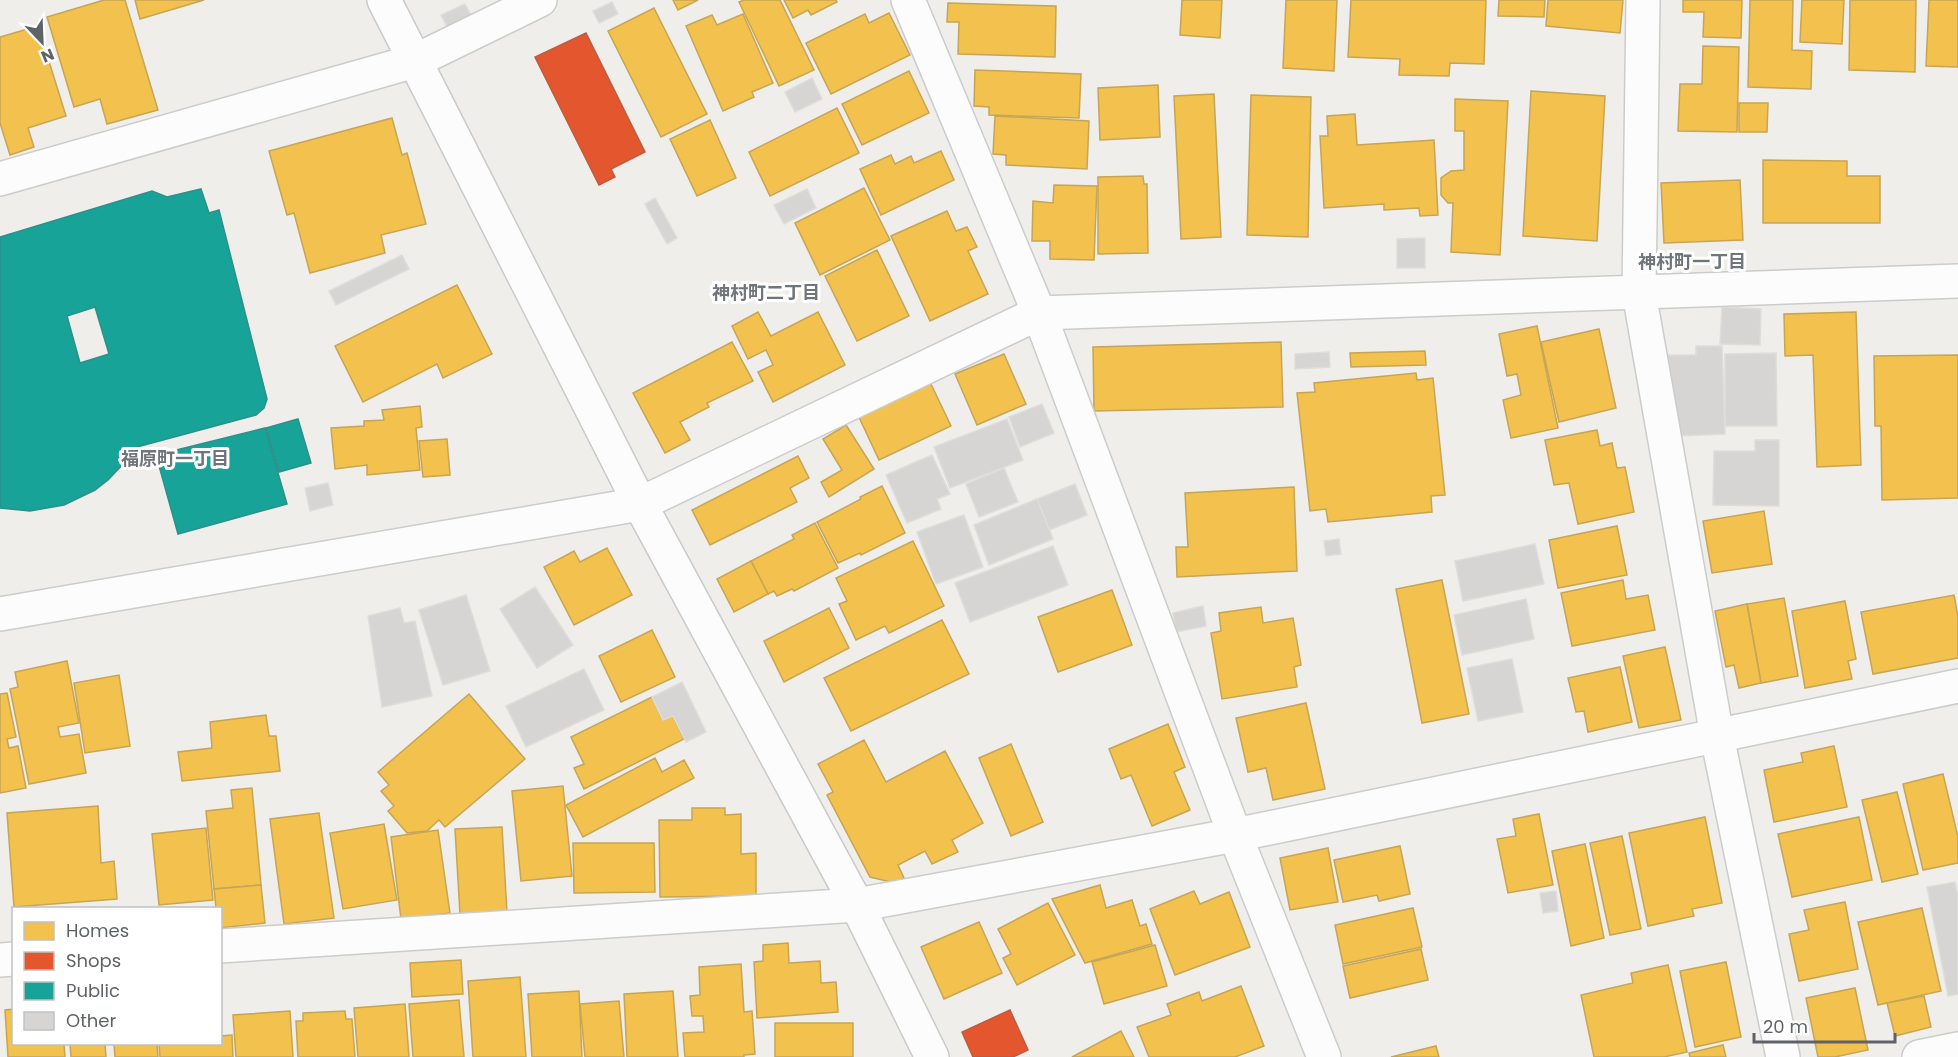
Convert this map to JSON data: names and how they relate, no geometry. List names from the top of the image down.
{
  "districts": ["神村町一丁目", "神村町二丁目", "福原町一丁目"],
  "legend": [
    "Homes",
    "Shops",
    "Public",
    "Other"
  ],
  "scale_bar": "20 m",
  "north": "bottom right"
}
